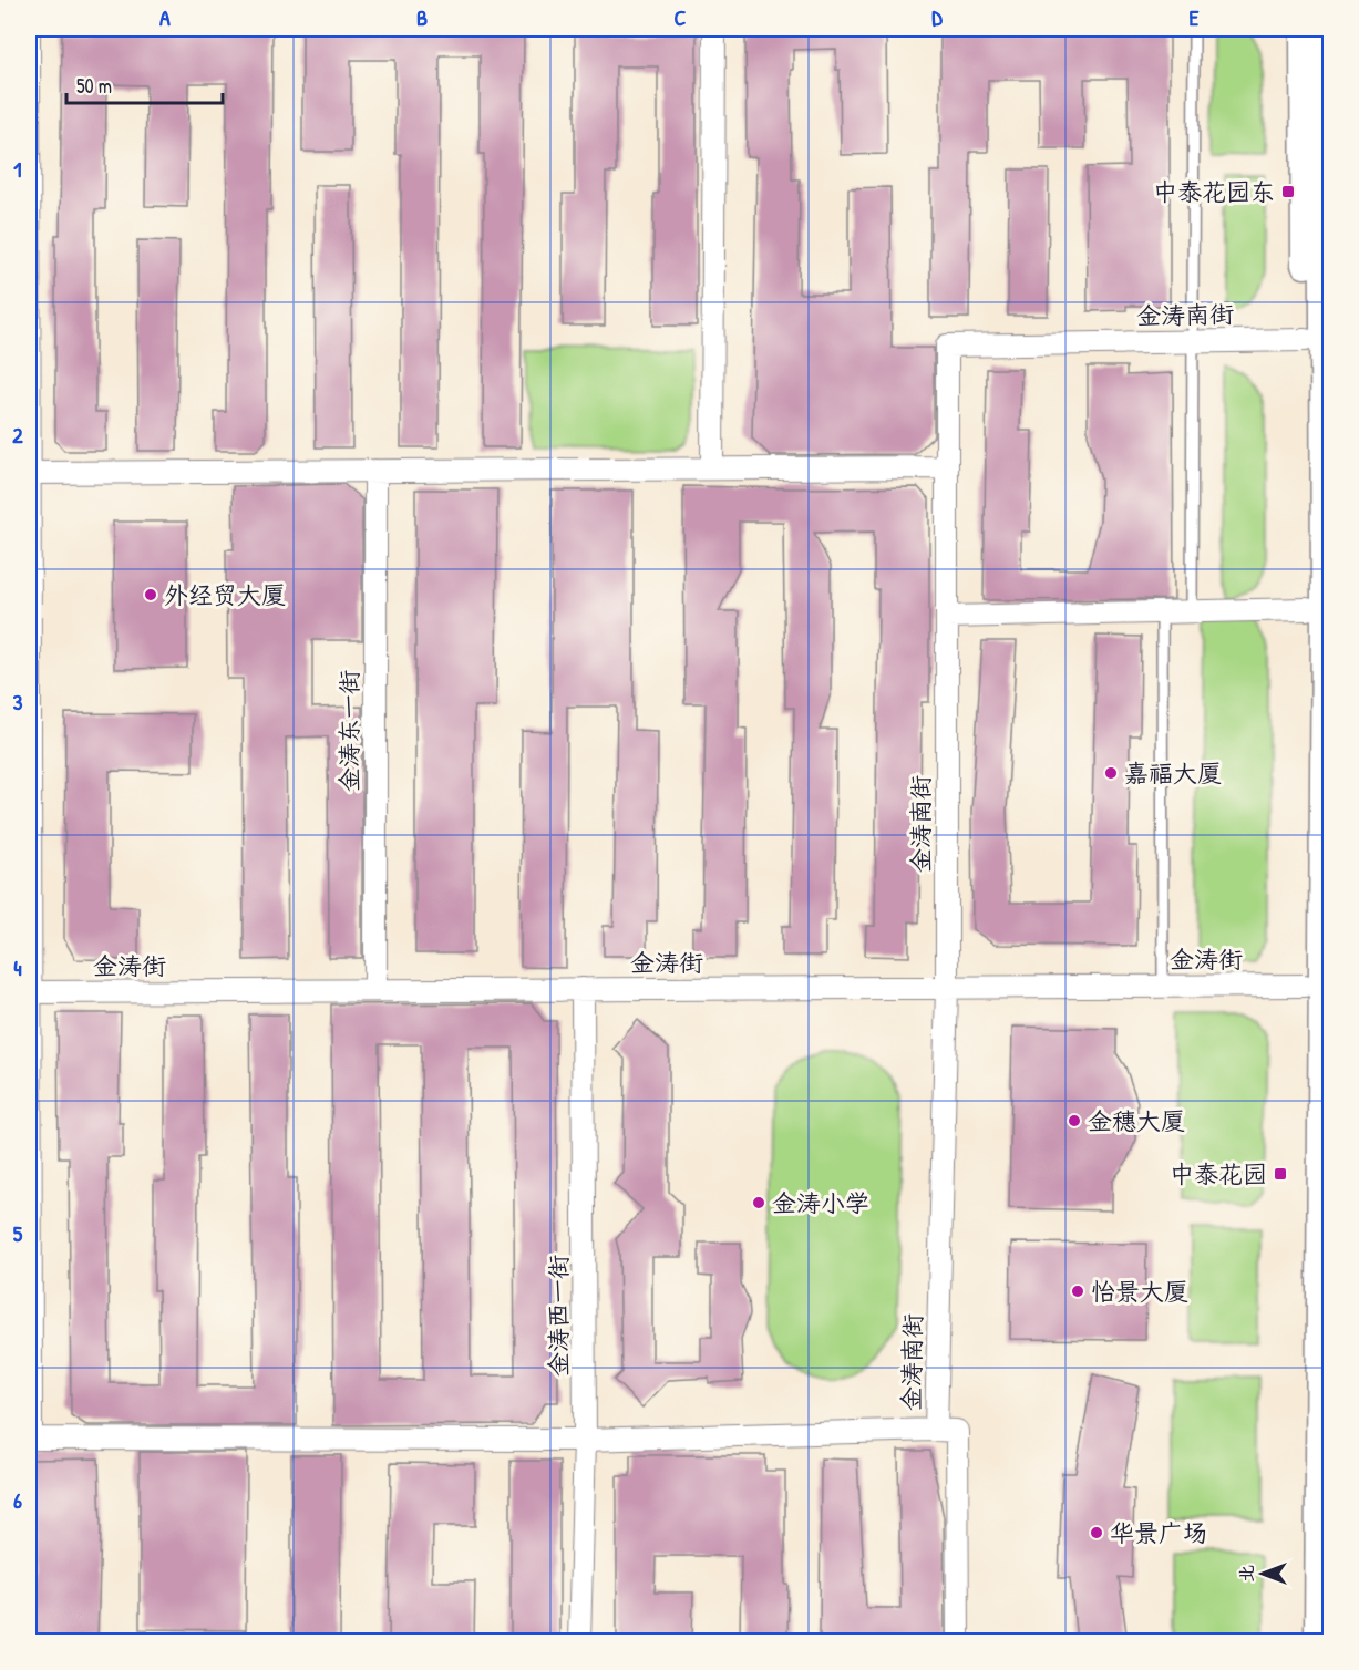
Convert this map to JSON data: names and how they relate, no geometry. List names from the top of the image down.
{
  "streets": {
    "street": [
      "金涛南街",
      "金涛东一街",
      "金涛街",
      "金涛西一街"
    ]
  },
  "crossings": [
    ["金涛南街", "金涛街"],
    ["金涛东一街", "金涛街"],
    ["金涛街", "金涛西一街"]
  ],
  "places": {
    "transit": ["中泰花园东", "中泰花园"],
    "other": [
      "外经贸大厦",
      "嘉福大厦",
      "金穗大厦",
      "金涛小学",
      "怡景大厦",
      "华景广场"
    ]
  },
  "scale_bar": "50 m",
  "north": "left",
  "grid": {
    "columns": [
      "A",
      "B",
      "C",
      "D",
      "E"
    ],
    "rows": [
      "1",
      "2",
      "3",
      "4",
      "5",
      "6"
    ]
  }
}
